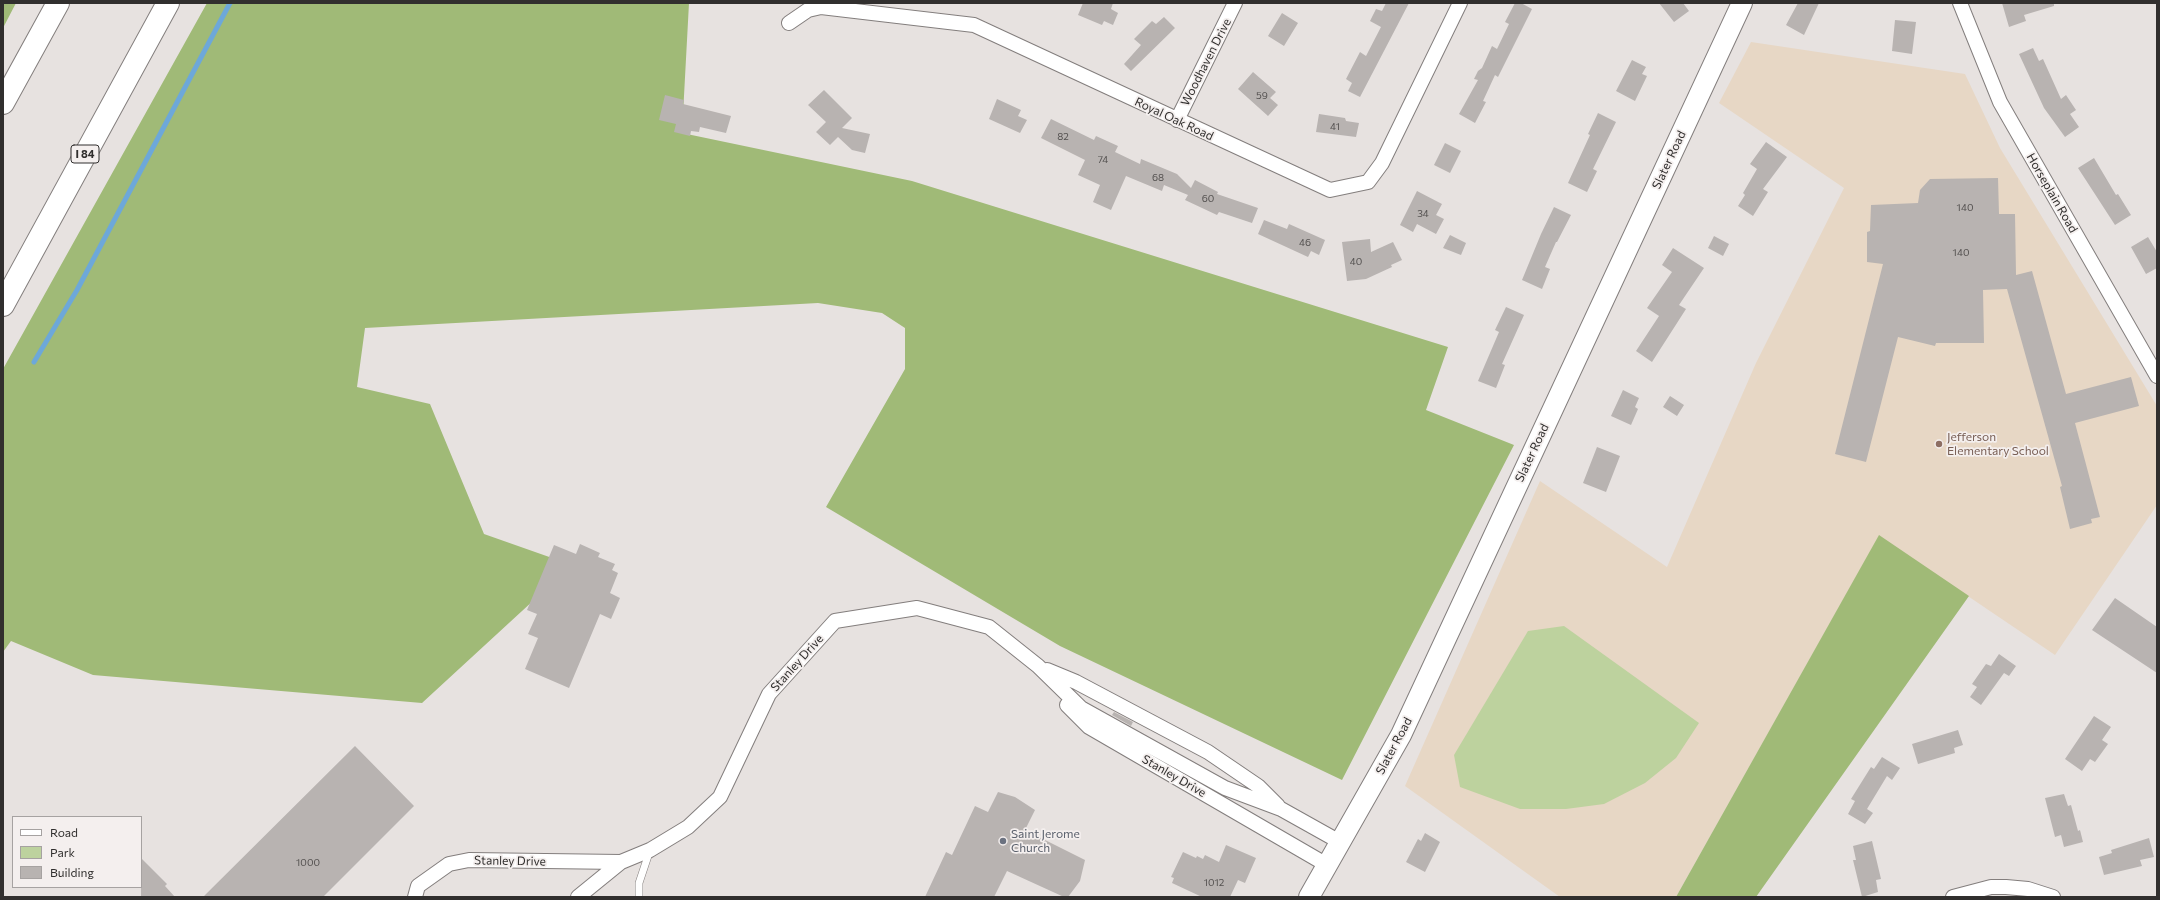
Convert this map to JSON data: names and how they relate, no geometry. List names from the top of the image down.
{
  "streets": {
    "highway": ["I 84"],
    "main road": ["Slater Road"],
    "street": [
      "Woodhaven Drive",
      "Royal Oak Road",
      "Horseplain Road",
      "Stanley Drive"
    ]
  },
  "crossings": [
    ["Woodhaven Drive", "Royal Oak Road"],
    ["Slater Road", "Stanley Drive"]
  ],
  "places": ["Jefferson Elementary School", "Saint Jerome Church"],
  "house_numbers": [
    "59",
    "41",
    "82",
    "74",
    "68",
    "60",
    "140",
    "34",
    "46",
    "140",
    "40",
    "1000",
    "1012"
  ],
  "legend": ["Road", "Park", "Building"]
}
